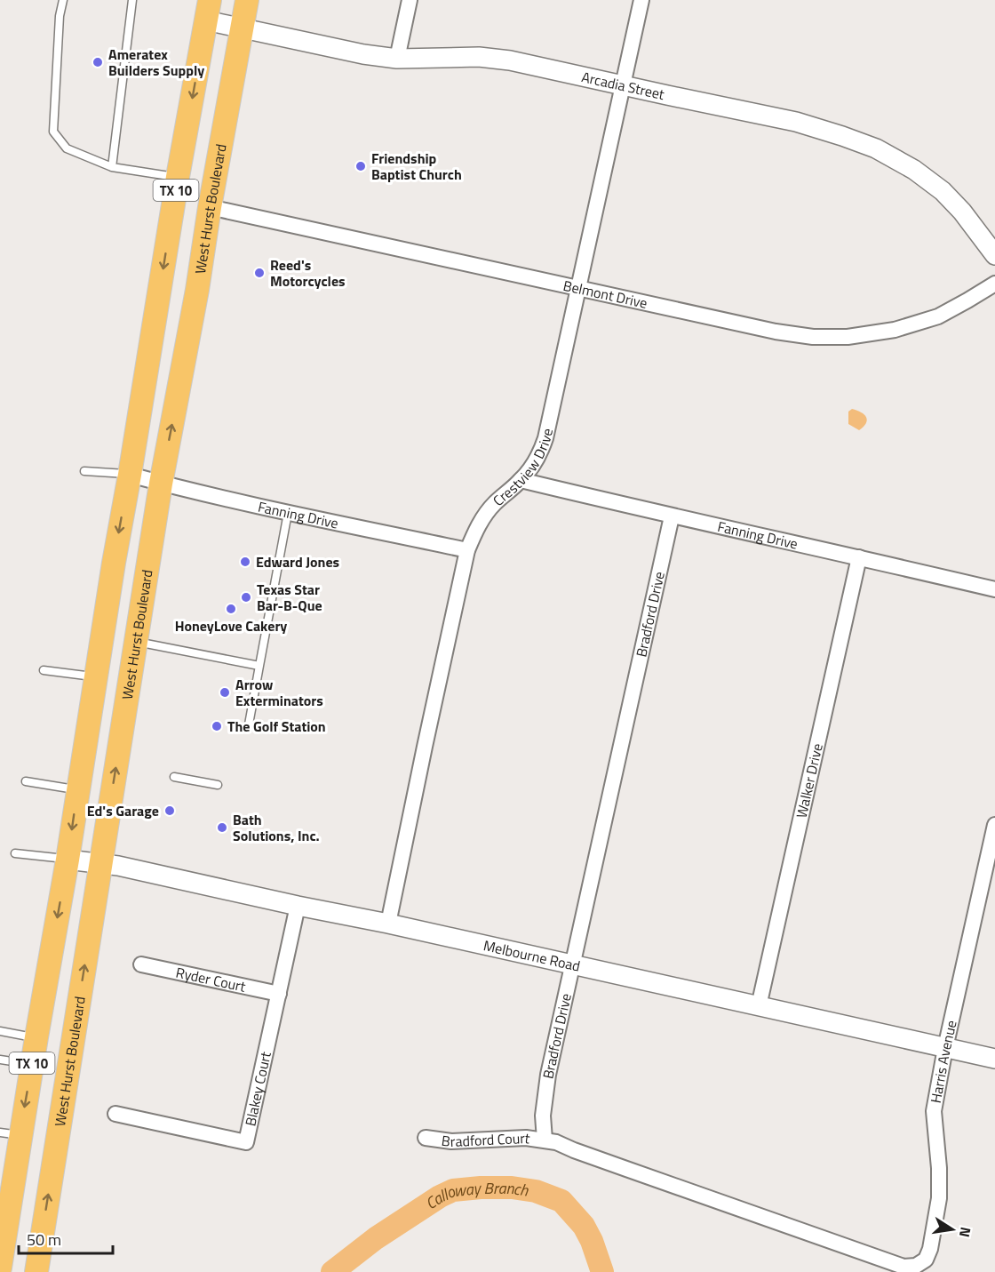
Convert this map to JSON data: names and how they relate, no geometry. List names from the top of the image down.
{
  "streets": {
    "main road": ["TX 10", "West Hurst Boulevard"],
    "street": [
      "Arcadia Street",
      "Belmont Drive",
      "Crestview Drive",
      "Fanning Drive",
      "Bradford Drive",
      "Walker Drive",
      "Melbourne Road",
      "Ryder Court",
      "Harris Avenue",
      "Blakey Court",
      "Bradford Court"
    ]
  },
  "crossings": [
    ["Arcadia Street", "TX 10"],
    ["Arcadia Street", "West Hurst Boulevard"],
    ["Arcadia Street", "Crestview Drive"],
    ["TX 10", "Fanning Drive"],
    ["TX 10", "Melbourne Road"],
    ["West Hurst Boulevard", "Belmont Drive"],
    ["West Hurst Boulevard", "Fanning Drive"],
    ["West Hurst Boulevard", "Melbourne Road"],
    ["Belmont Drive", "Crestview Drive"],
    ["Crestview Drive", "Fanning Drive"],
    ["Crestview Drive", "Melbourne Road"],
    ["Fanning Drive", "Bradford Drive"],
    ["Fanning Drive", "Walker Drive"],
    ["Bradford Drive", "Melbourne Road"],
    ["Bradford Drive", "Harris Avenue"],
    ["Bradford Drive", "Bradford Court"],
    ["Walker Drive", "Melbourne Road"],
    ["Melbourne Road", "Harris Avenue"],
    ["Melbourne Road", "Blakey Court"],
    ["Ryder Court", "Blakey Court"],
    ["Harris Avenue", "Bradford Court"]
  ],
  "water": ["Calloway Branch"],
  "places": [
    "Ameratex Builders Supply",
    "Friendship Baptist Church",
    "Reed's Motorcycles",
    "Edward Jones",
    "Texas Star Bar-B-Que",
    "HoneyLove Cakery",
    "Arrow Exterminators",
    "The Golf Station",
    "Ed's Garage",
    "Bath Solutions, Inc."
  ],
  "scale_bar": "50 m",
  "north": "right"
}
